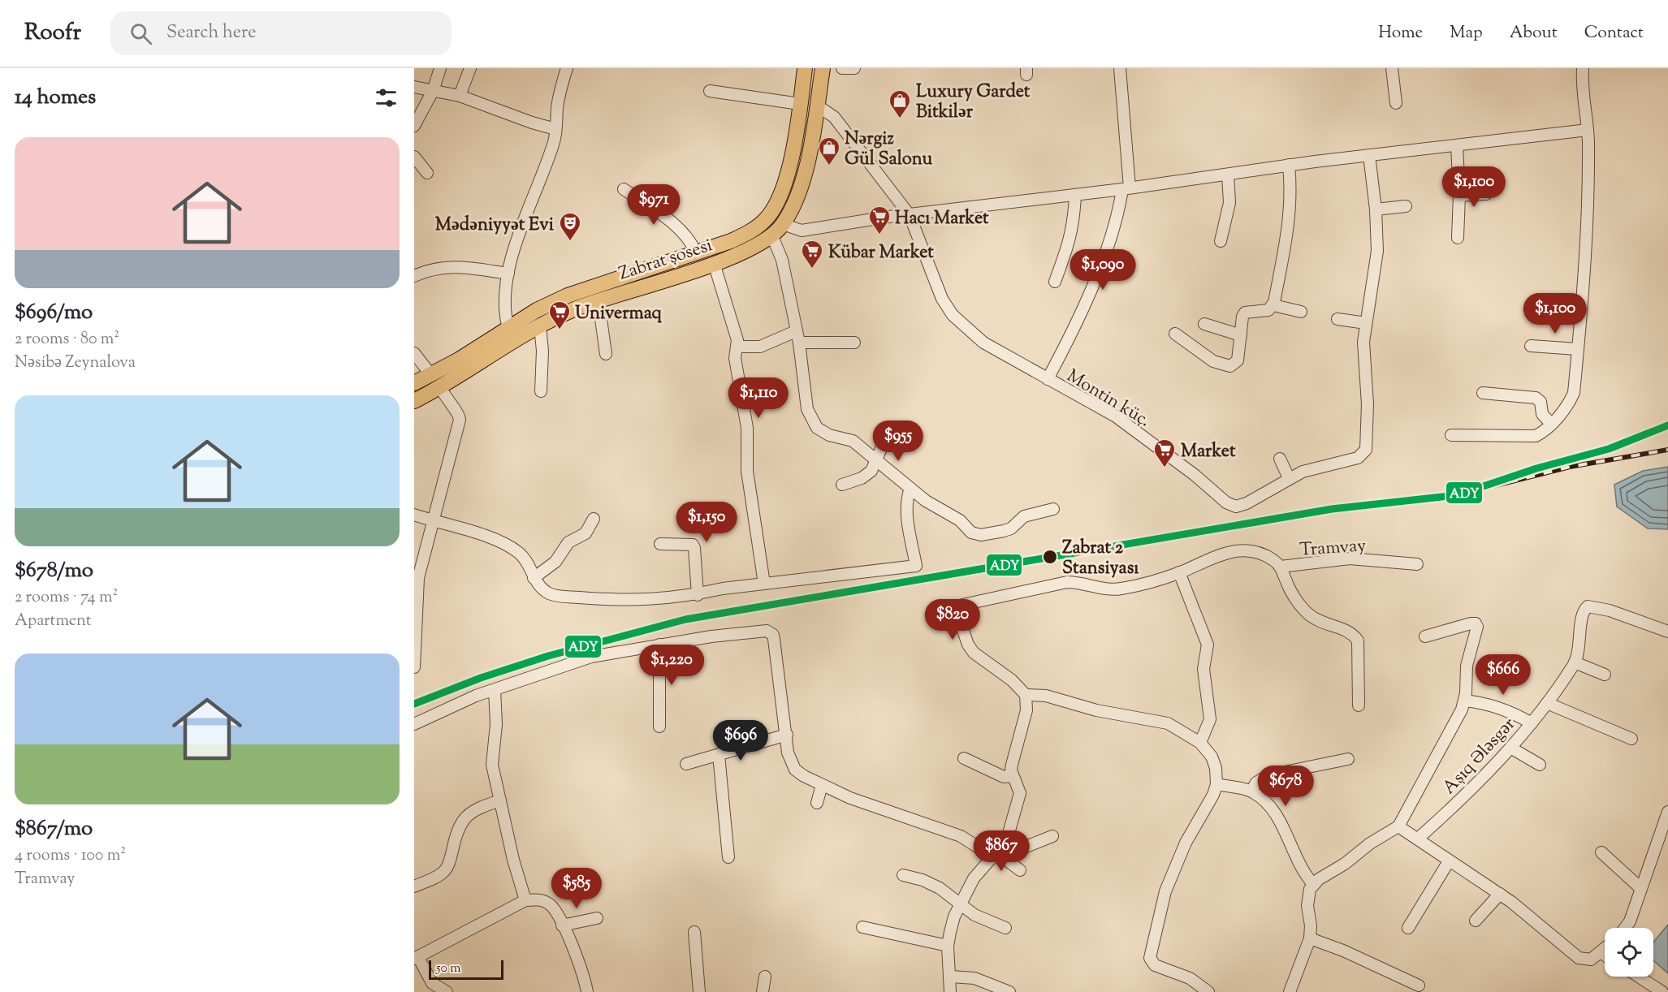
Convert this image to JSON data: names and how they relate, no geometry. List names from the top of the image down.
{
  "streets": {
    "main road": ["Zabrat şosesi"],
    "street": ["Montin küç.", "Tramvay", "Aşıq Ələsgər"]
  },
  "crossings": [
    ["Zabrat şosesi", "Montin küç."]
  ],
  "places": {
    "shop": ["Luxury Gardet Bitkilər", "Nərgiz Gül Salonu"],
    "supermarket": [
      "Hacı Market",
      "Kübar Market",
      "Univermaq",
      "Market"
    ],
    "theatre": ["Mədəniyyət Evi"],
    "other": ["Zabrat 2 Stansiyası"]
  },
  "lines": ["transit line ADY"],
  "scale_bar": "50 m",
  "page": {
    "header": "Roofr",
    "search": "Search here",
    "nav": [
      "Home",
      "Map",
      "About",
      "Contact"
    ],
    "heading": "14 homes",
    "list": [
      {
        "name": "$696/mo",
        "note": "2 rooms · 80 m² · Nəsibə Zeynalova"
      },
      {
        "name": "$678/mo",
        "note": "2 rooms · 74 m² · Apartment"
      },
      {
        "name": "$867/mo",
        "note": "4 rooms · 100 m² · Tramvay"
      }
    ],
    "price": [
      "$1,100",
      "$971",
      "$1,090",
      "$1,100",
      "$1,110",
      "$955",
      "$1,150",
      "$820",
      "$1,220",
      "$666",
      "$696",
      "$678",
      "$867",
      "$585"
    ],
    "scale": "50 m"
  }
}
